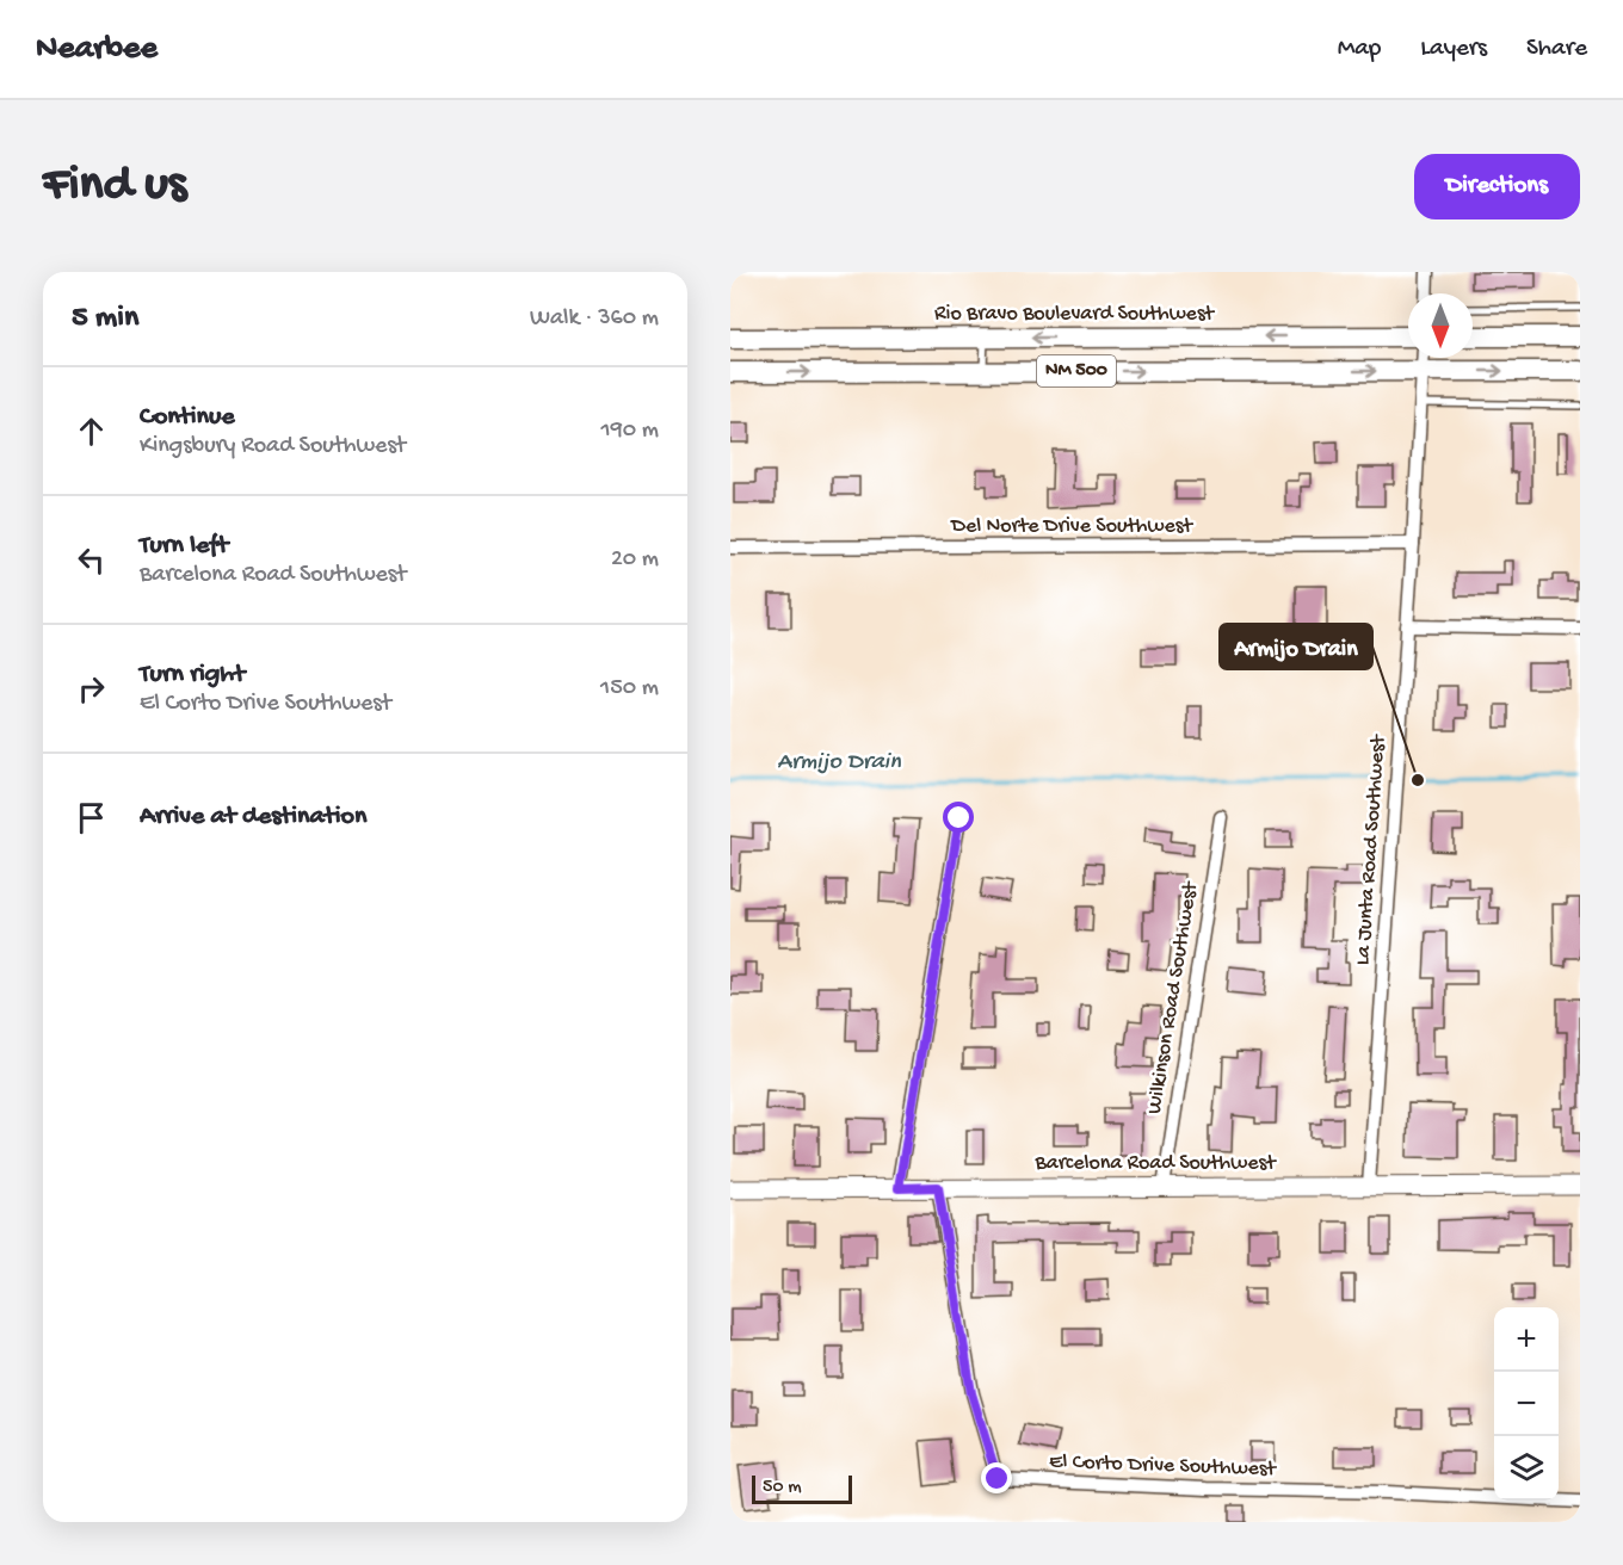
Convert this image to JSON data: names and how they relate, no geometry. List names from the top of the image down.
{
  "streets": {
    "main road": ["Rio Bravo Boulevard Southwest", "NM 500"],
    "street": [
      "Del Norte Drive Southwest",
      "La Junta Road Southwest",
      "Wilkinson Road Southwest",
      "Barcelona Road Southwest",
      "El Corto Drive Southwest"
    ]
  },
  "crossings": [
    ["NM 500", "La Junta Road Southwest"],
    ["Del Norte Drive Southwest", "La Junta Road Southwest"],
    ["La Junta Road Southwest", "Barcelona Road Southwest"],
    ["Wilkinson Road Southwest", "Barcelona Road Southwest"],
    ["Barcelona Road Southwest", "El Corto Drive Southwest"]
  ],
  "water": ["Armijo Drain"],
  "places": ["Armijo Drain"],
  "scale_bar": "50 m",
  "north": "bottom",
  "page": {
    "header": "Nearbee",
    "nav": ["Map", "Layers", "Share"],
    "buttons": "Directions",
    "title": "Find us",
    "heading": ["5 min", "Walk · 360 m"],
    "list": [
      ["Continue", "Kingsbury Road Southwest", "190 m"],
      ["Turn left", "Barcelona Road Southwest", "20 m"],
      ["Turn right", "El Corto Drive Southwest", "150 m"],
      "Arrive at destination"
    ],
    "map_buttons": ["+", "−"],
    "scale": "50 m"
  }
}
